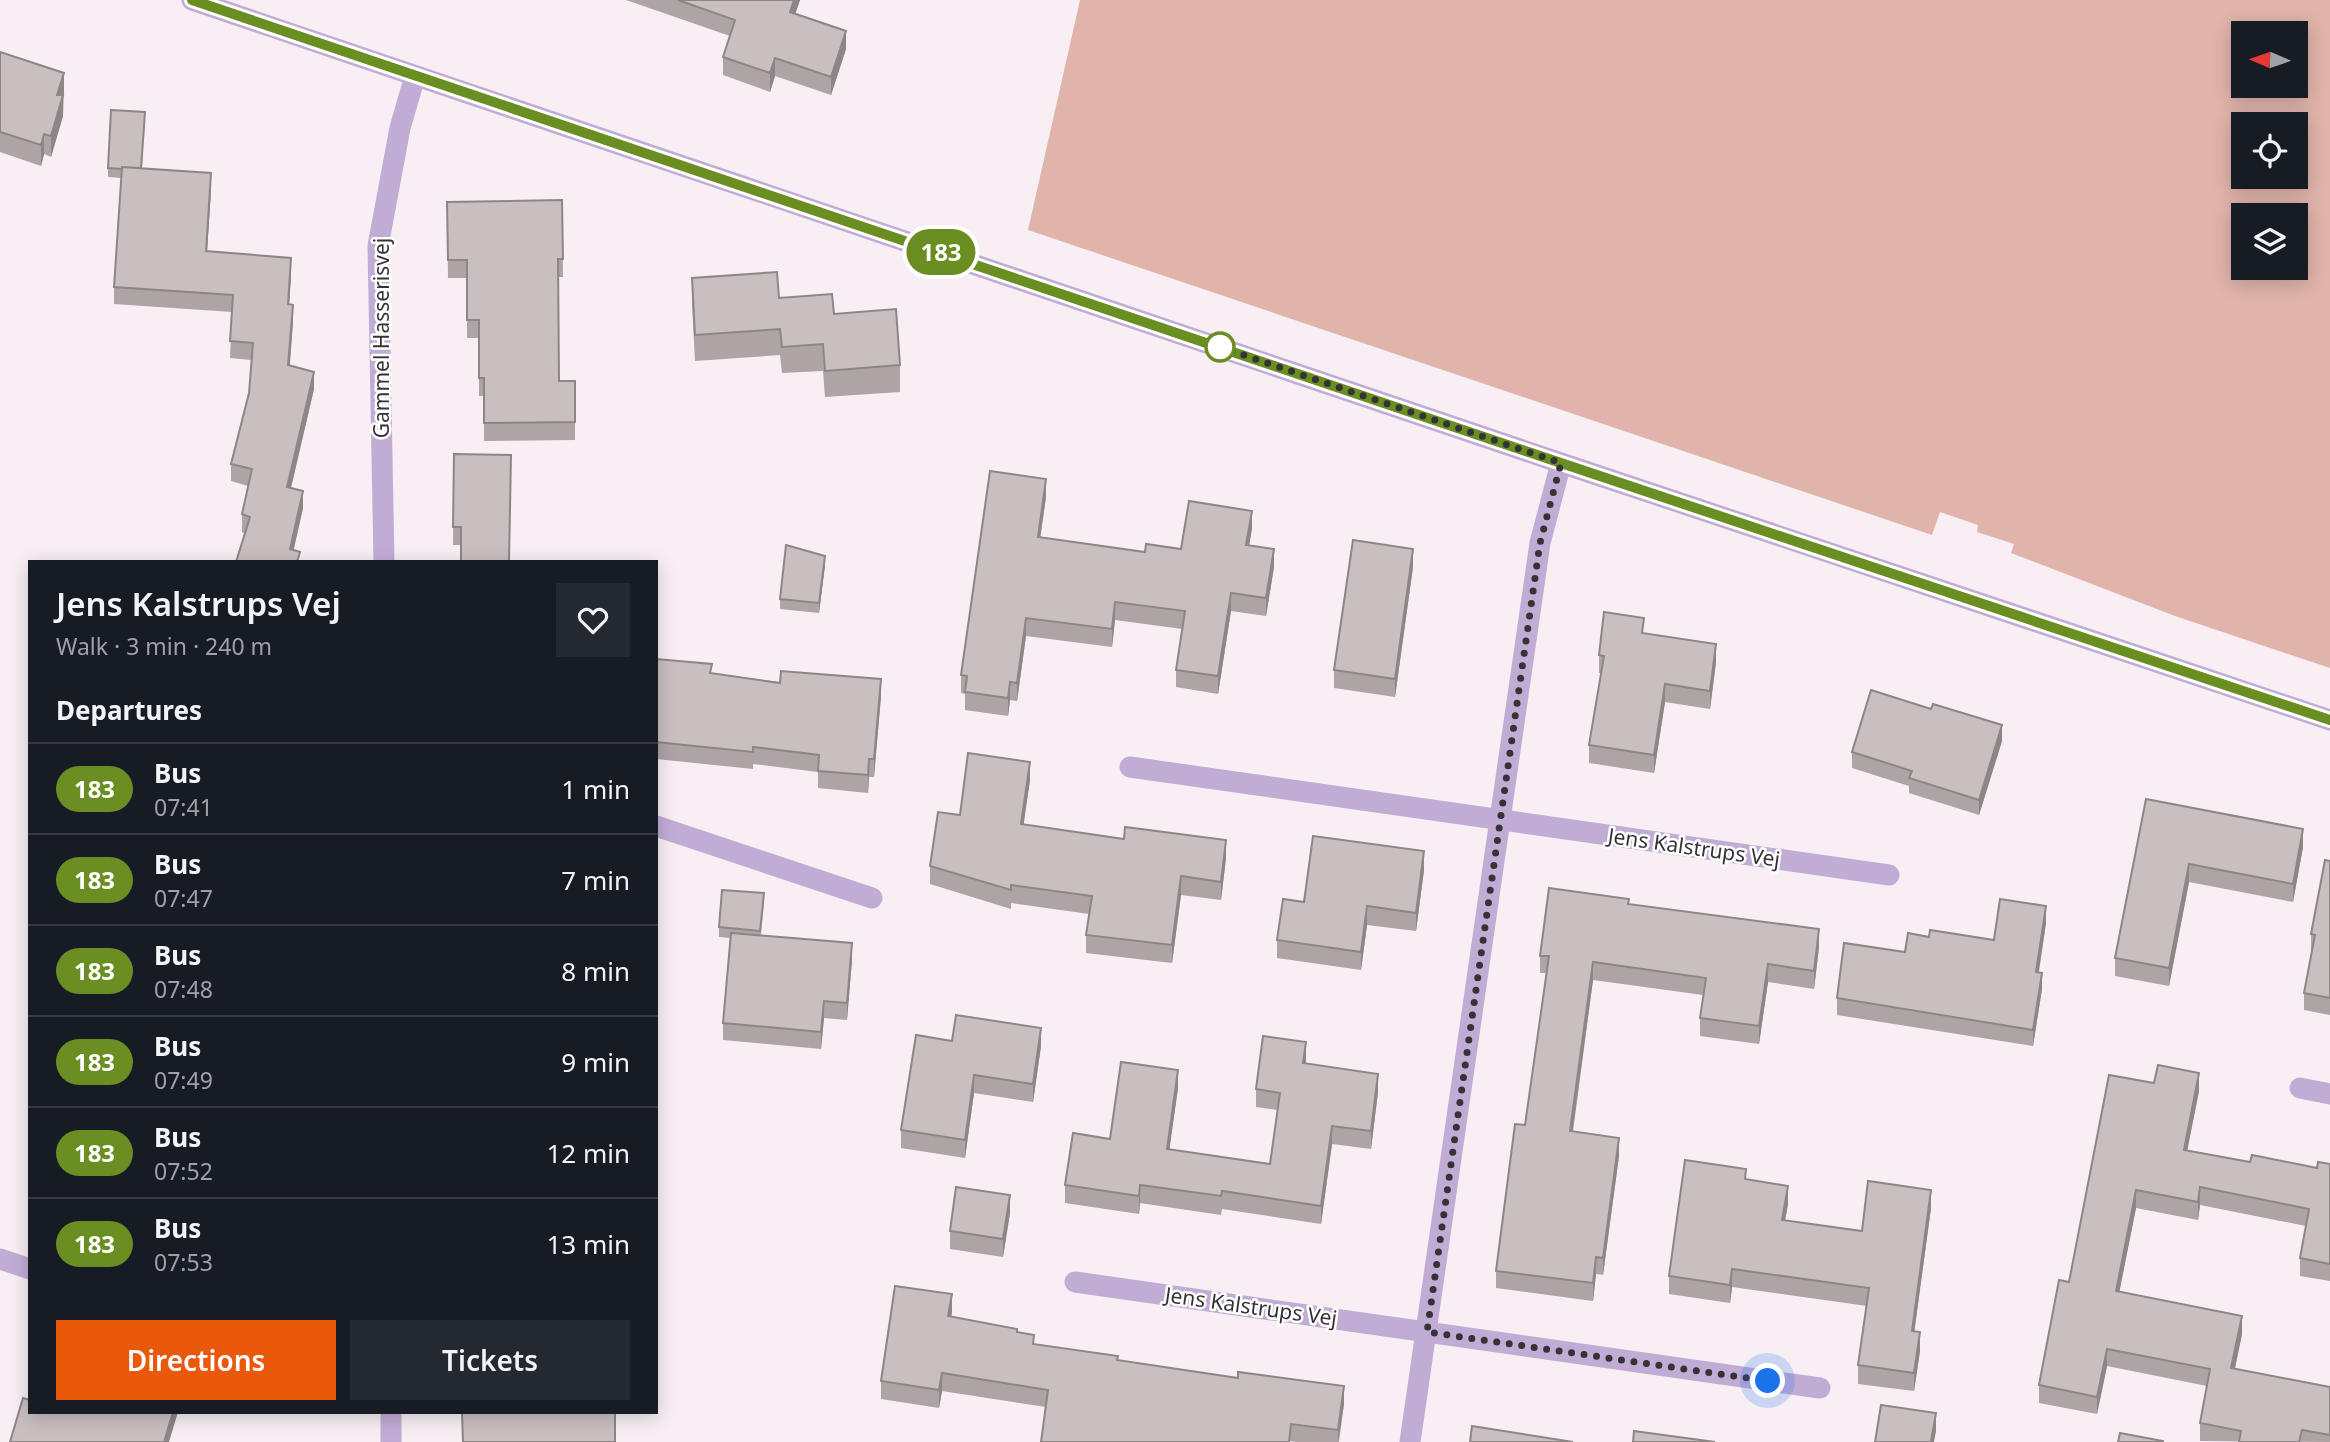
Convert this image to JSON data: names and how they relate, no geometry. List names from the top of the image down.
{
  "streets": {
    "street": ["Gammel Hasserisvej", "Jens Kalstrups Vej"]
  },
  "lines": ["bus line 183"],
  "north": "left",
  "page": {
    "on_map": "183",
    "heading": [
      ["Jens Kalstrups Vej", "Walk · 3 min · 240 m"],
      "Departures"
    ],
    "list": [
      {
        "mark": "183",
        "name": "Bus",
        "note": "07:41",
        "value": "1 min"
      },
      {
        "mark": "183",
        "name": "Bus",
        "note": "07:47",
        "value": "7 min"
      },
      {
        "mark": "183",
        "name": "Bus",
        "note": "07:48",
        "value": "8 min"
      },
      {
        "mark": "183",
        "name": "Bus",
        "note": "07:49",
        "value": "9 min"
      },
      {
        "mark": "183",
        "name": "Bus",
        "note": "07:52",
        "value": "12 min"
      },
      {
        "mark": "183",
        "name": "Bus",
        "note": "07:53",
        "value": "13 min"
      }
    ],
    "buttons": ["Directions", "Tickets"]
  }
}
